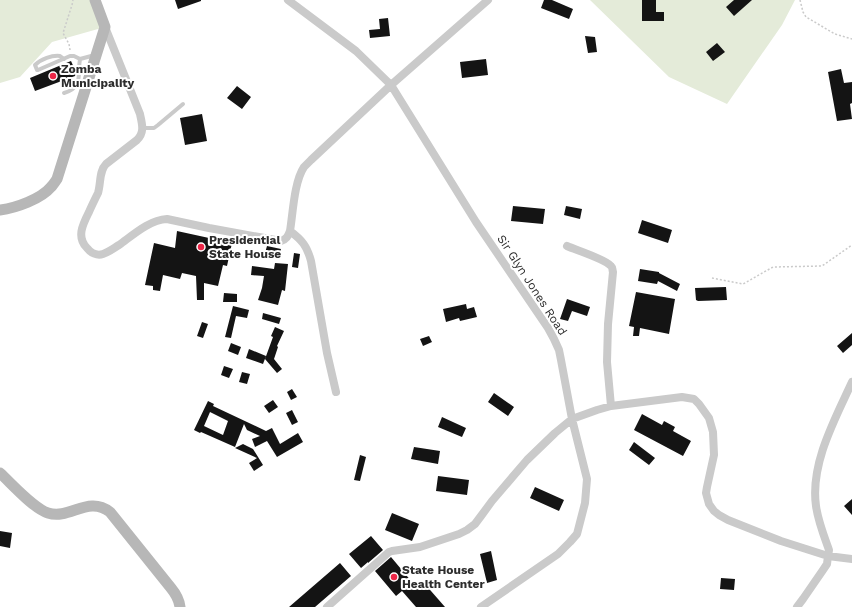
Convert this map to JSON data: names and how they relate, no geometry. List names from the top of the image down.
{
  "streets": {
    "street": ["Sir Glyn Jones Road"]
  },
  "places": ["Zomba Municipality", "Presidential State House", "State House Health Center"]
}
